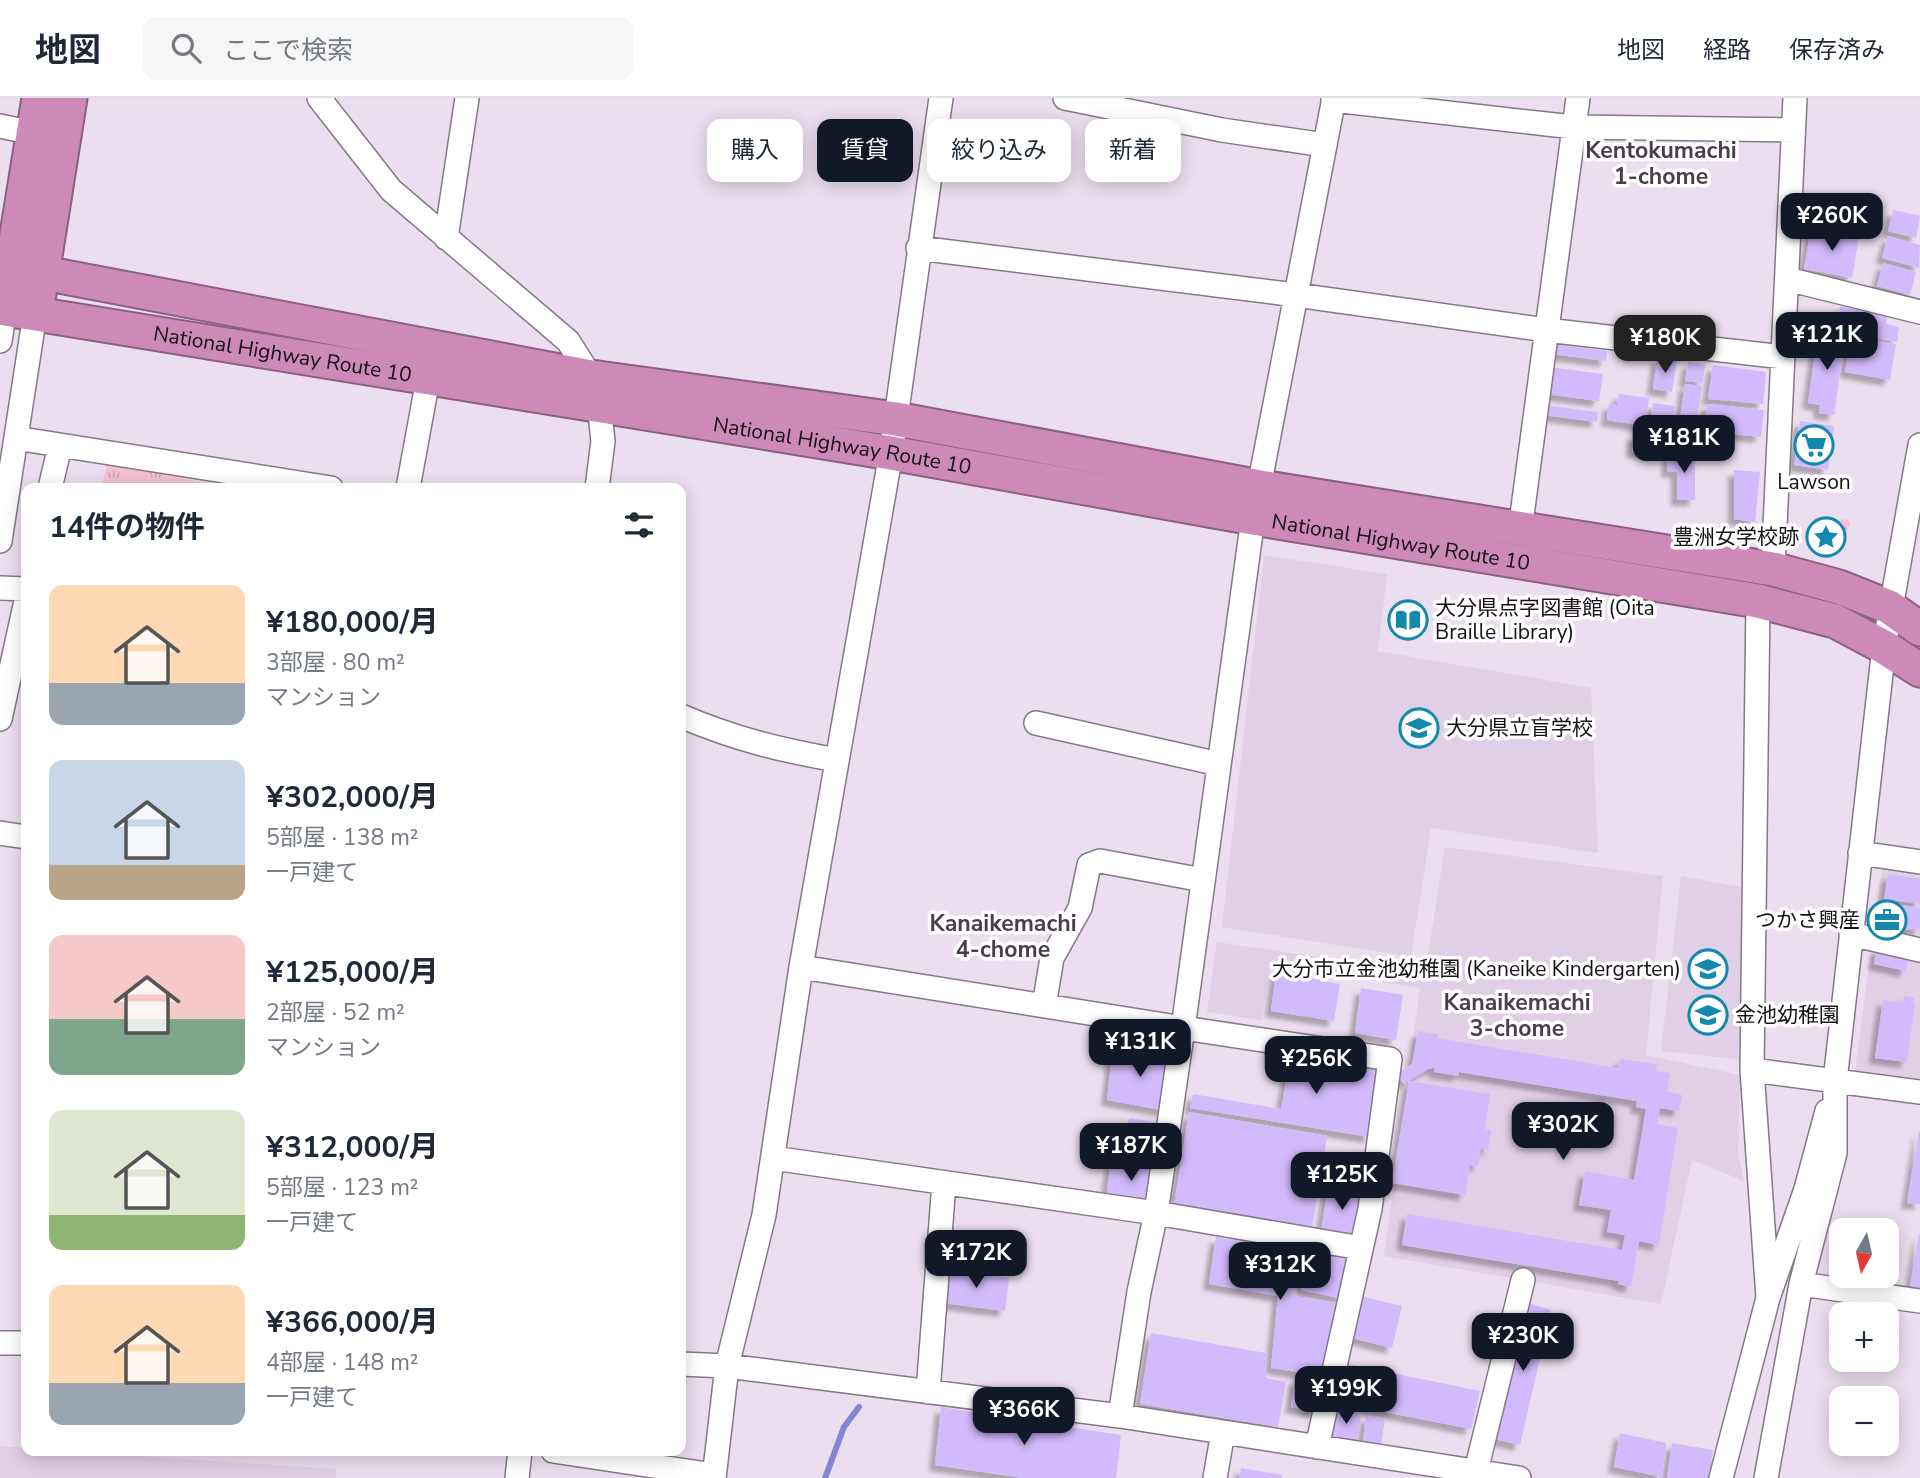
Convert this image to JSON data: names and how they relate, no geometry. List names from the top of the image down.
{
  "streets": {
    "highway": ["National Highway Route 10"]
  },
  "districts": ["Kentokumachi 1-chome", "Kanaikemachi 4-chome", "Kanaikemachi 3-chome"],
  "places": {
    "supermarket": ["Lawson"],
    "place": ["豊洲女学校跡"],
    "library": ["大分県点字図書館 (Oita Braille Library)"],
    "school or university": ["大分県立盲学校", "大分市立金池幼稚園 (Kaneike Kindergarten)", "金池幼稚園"],
    "office": ["つかさ興産"]
  },
  "north": "bottom",
  "page": {
    "header": "地図",
    "search": "ここで検索",
    "nav": ["地図", "経路", "保存済み"],
    "chip": [
      "購入",
      "賃貸",
      "絞り込み",
      "新着"
    ],
    "price": [
      "¥260K",
      "¥121K",
      "¥180K",
      "¥181K",
      "¥131K",
      "¥256K",
      "¥302K",
      "¥187K",
      "¥125K",
      "¥172K",
      "¥312K",
      "¥230K",
      "¥199K",
      "¥366K"
    ],
    "heading": "14件の物件",
    "list": [
      {
        "name": "¥180,000/月",
        "note": "3部屋 · 80 m² · マンション"
      },
      {
        "name": "¥302,000/月",
        "note": "5部屋 · 138 m² · 一戸建て"
      },
      {
        "name": "¥125,000/月",
        "note": "2部屋 · 52 m² · マンション"
      },
      {
        "name": "¥312,000/月",
        "note": "5部屋 · 123 m² · 一戸建て"
      },
      {
        "name": "¥366,000/月",
        "note": "4部屋 · 148 m² · 一戸建て"
      }
    ],
    "map_buttons": ["+", "−"]
  }
}
